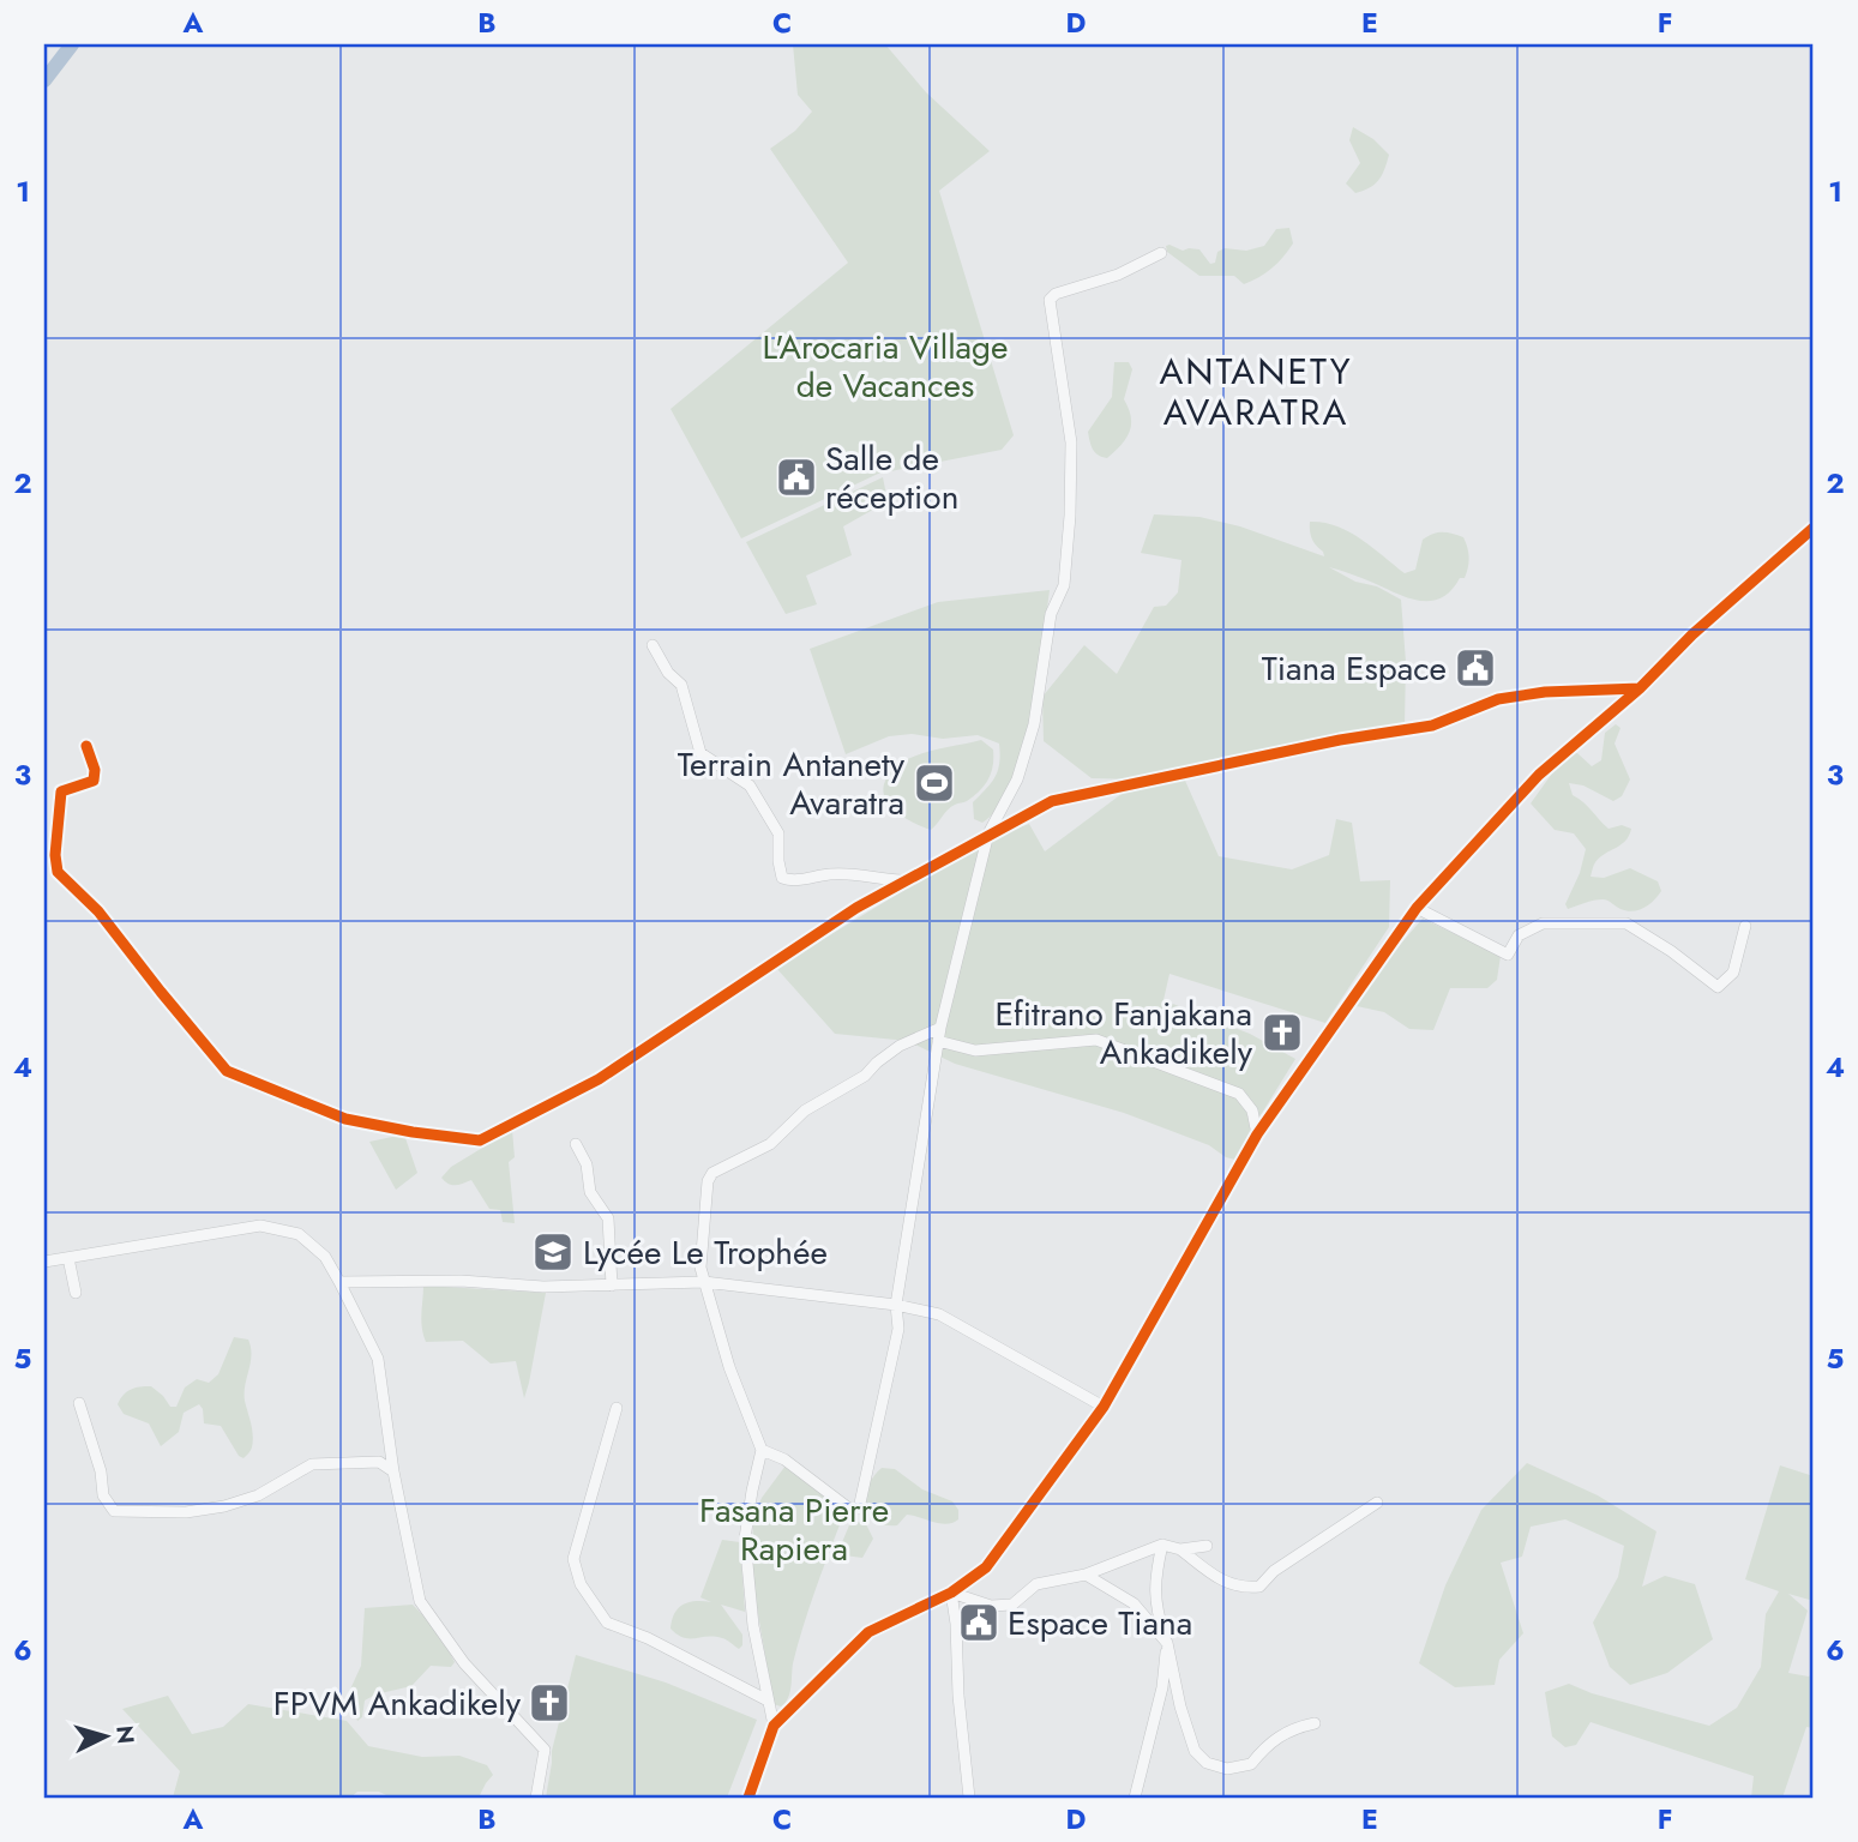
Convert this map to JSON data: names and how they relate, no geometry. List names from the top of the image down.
{
  "districts": ["ANTANETY AVARATRA"],
  "parks": ["L'Arocaria Village de Vacances", "Fasana Pierre Rapiera"],
  "places": {
    "public building": ["Salle de réception", "Tiana Espace", "Espace Tiana"],
    "sports": ["Terrain Antanety Avaratra"],
    "church": ["Efitrano Fanjakana Ankadikely", "FPVM Ankadikely"],
    "school or university": ["Lycée Le Trophée"]
  },
  "north": "right",
  "grid": {
    "columns": [
      "A",
      "B",
      "C",
      "D",
      "E",
      "F"
    ],
    "rows": [
      "1",
      "2",
      "3",
      "4",
      "5",
      "6"
    ]
  }
}
